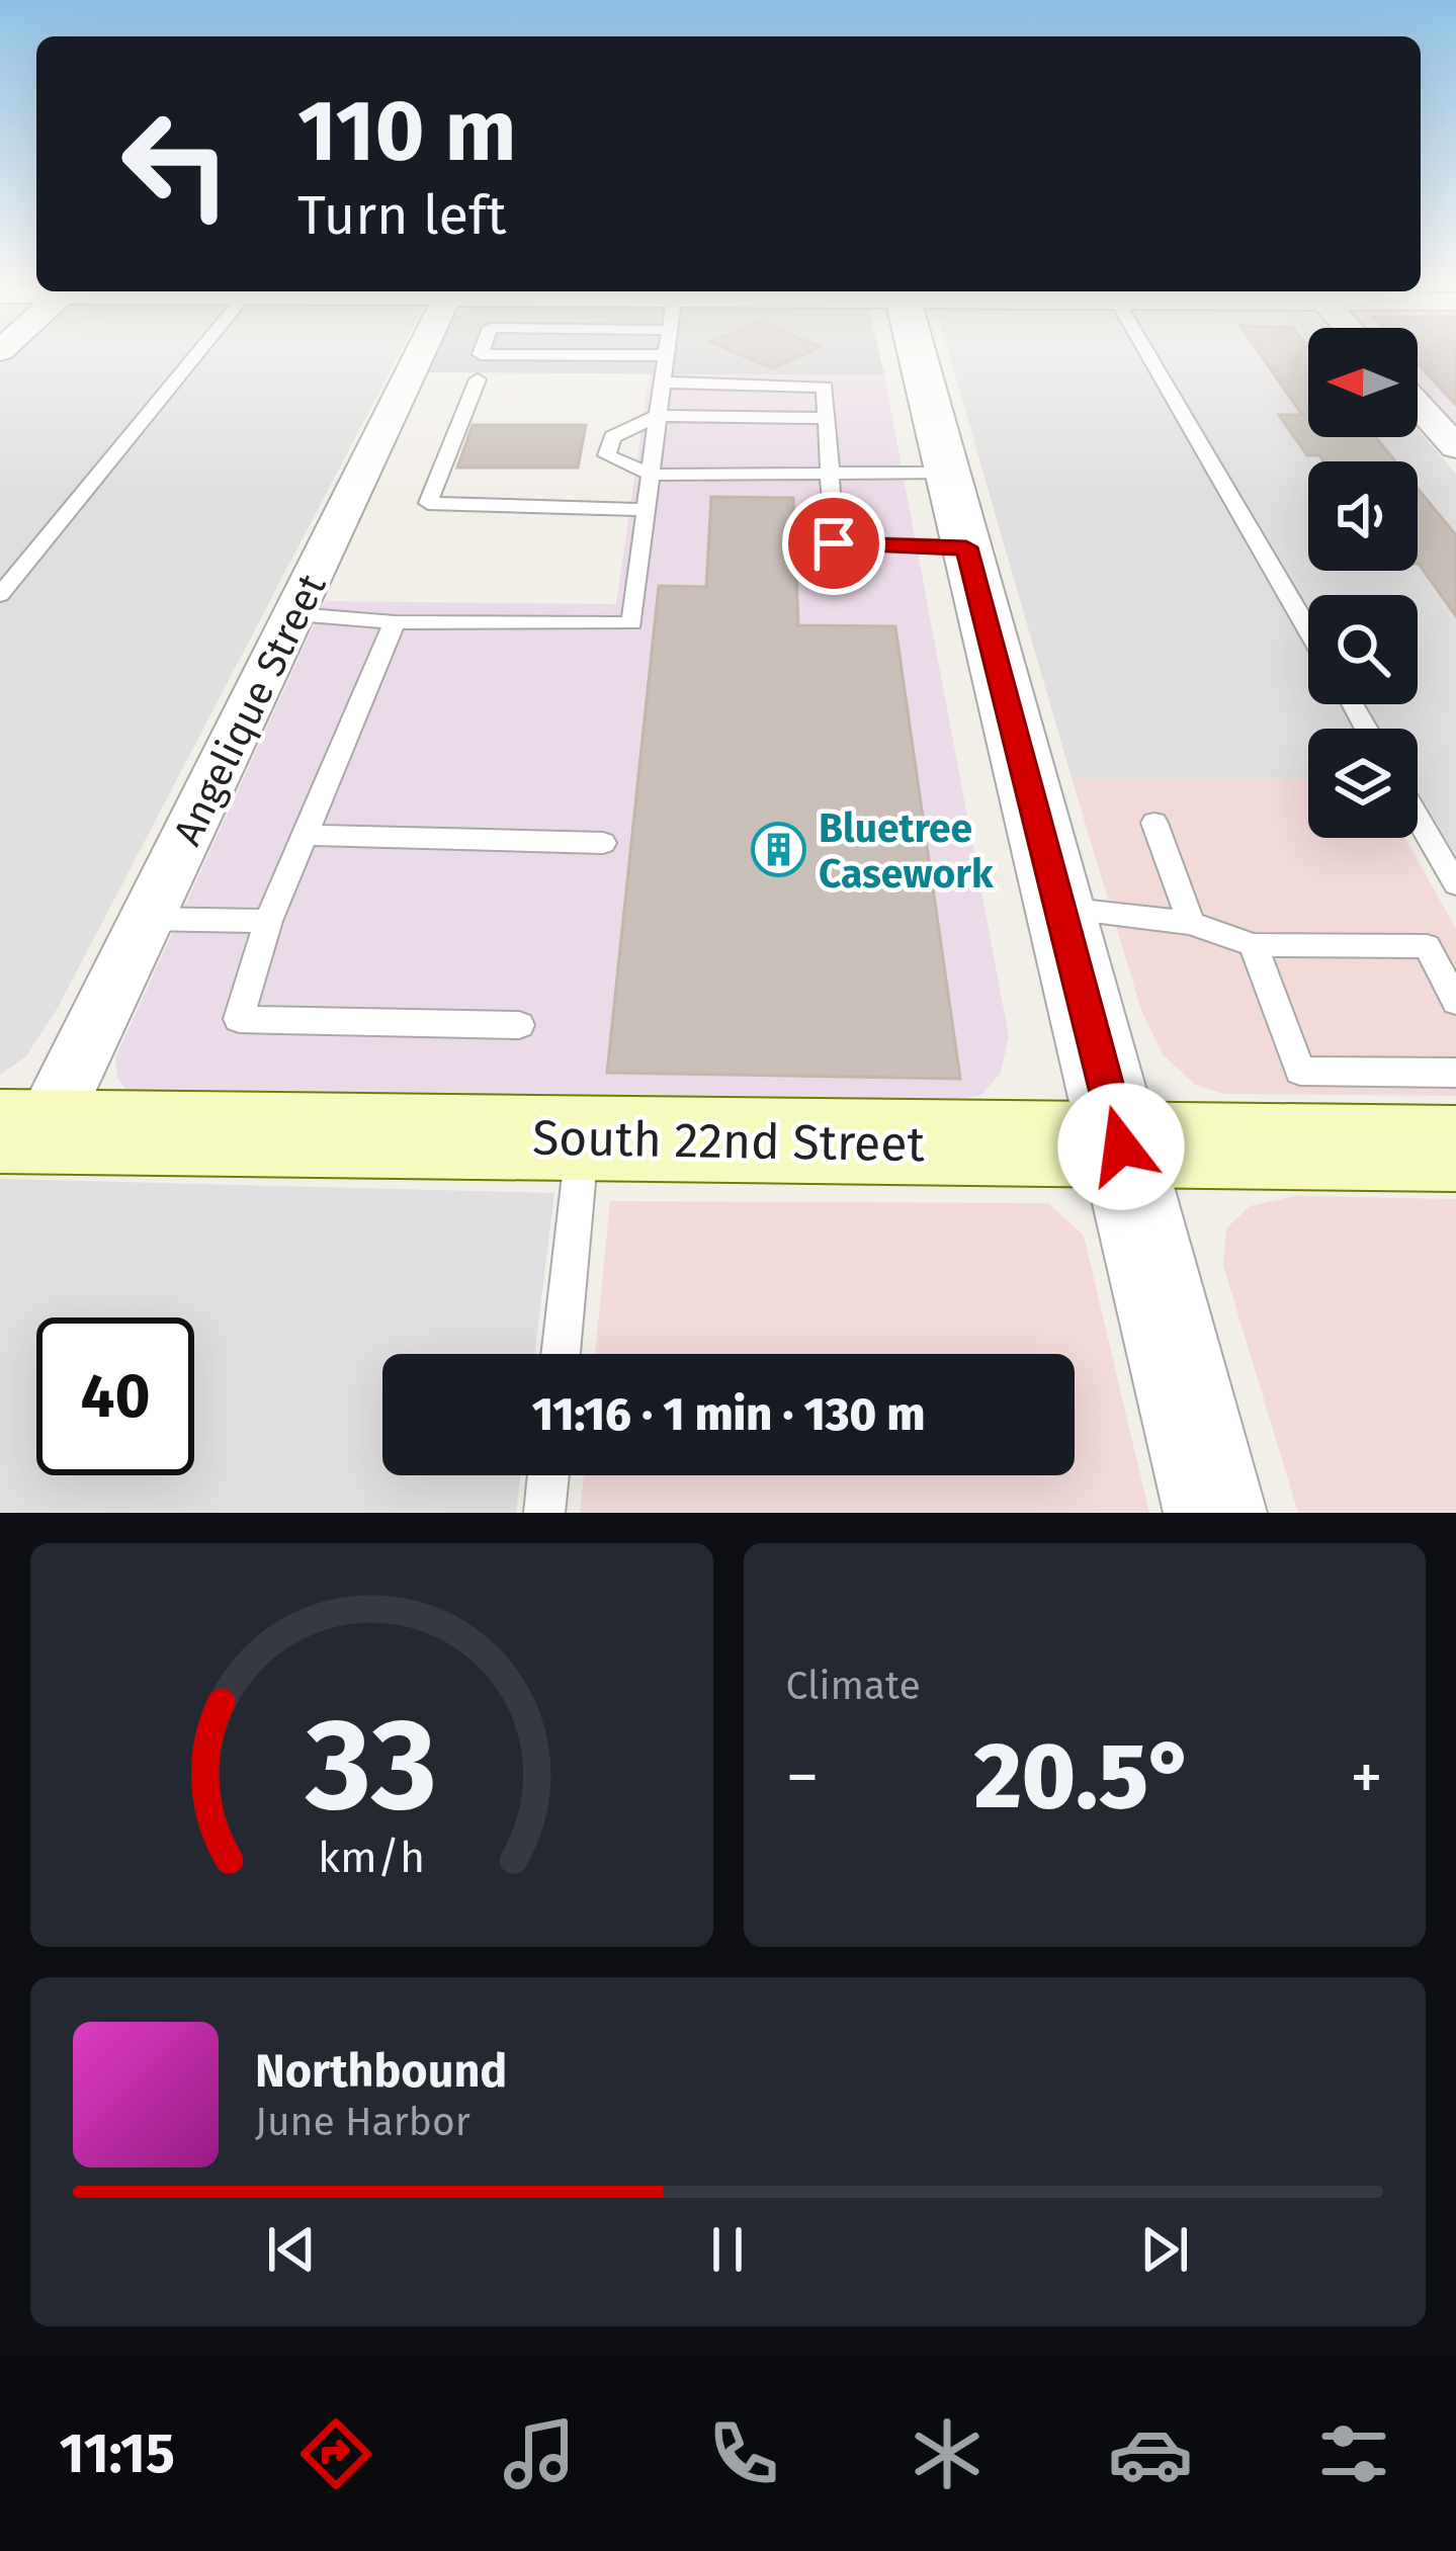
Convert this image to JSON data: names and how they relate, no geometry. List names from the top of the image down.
{
  "streets": {
    "main road": ["South 22nd Street"],
    "street": ["Angelique Street"]
  },
  "crossings": [
    ["Angelique Street", "South 22nd Street"]
  ],
  "places": {
    "building": ["Bluetree Casework"]
  },
  "north": "left",
  "page": {
    "turn": ["110 m", "Turn left"],
    "limit": "40",
    "trip": "11:16 · 1 min · 130 m",
    "tile": "Climate",
    "heat": ["−", "20.5°", "+"],
    "song": ["Northbound", "June Harbor"],
    "tabs": "11:15",
    "gauge": ["33", "km/h"]
  }
}
